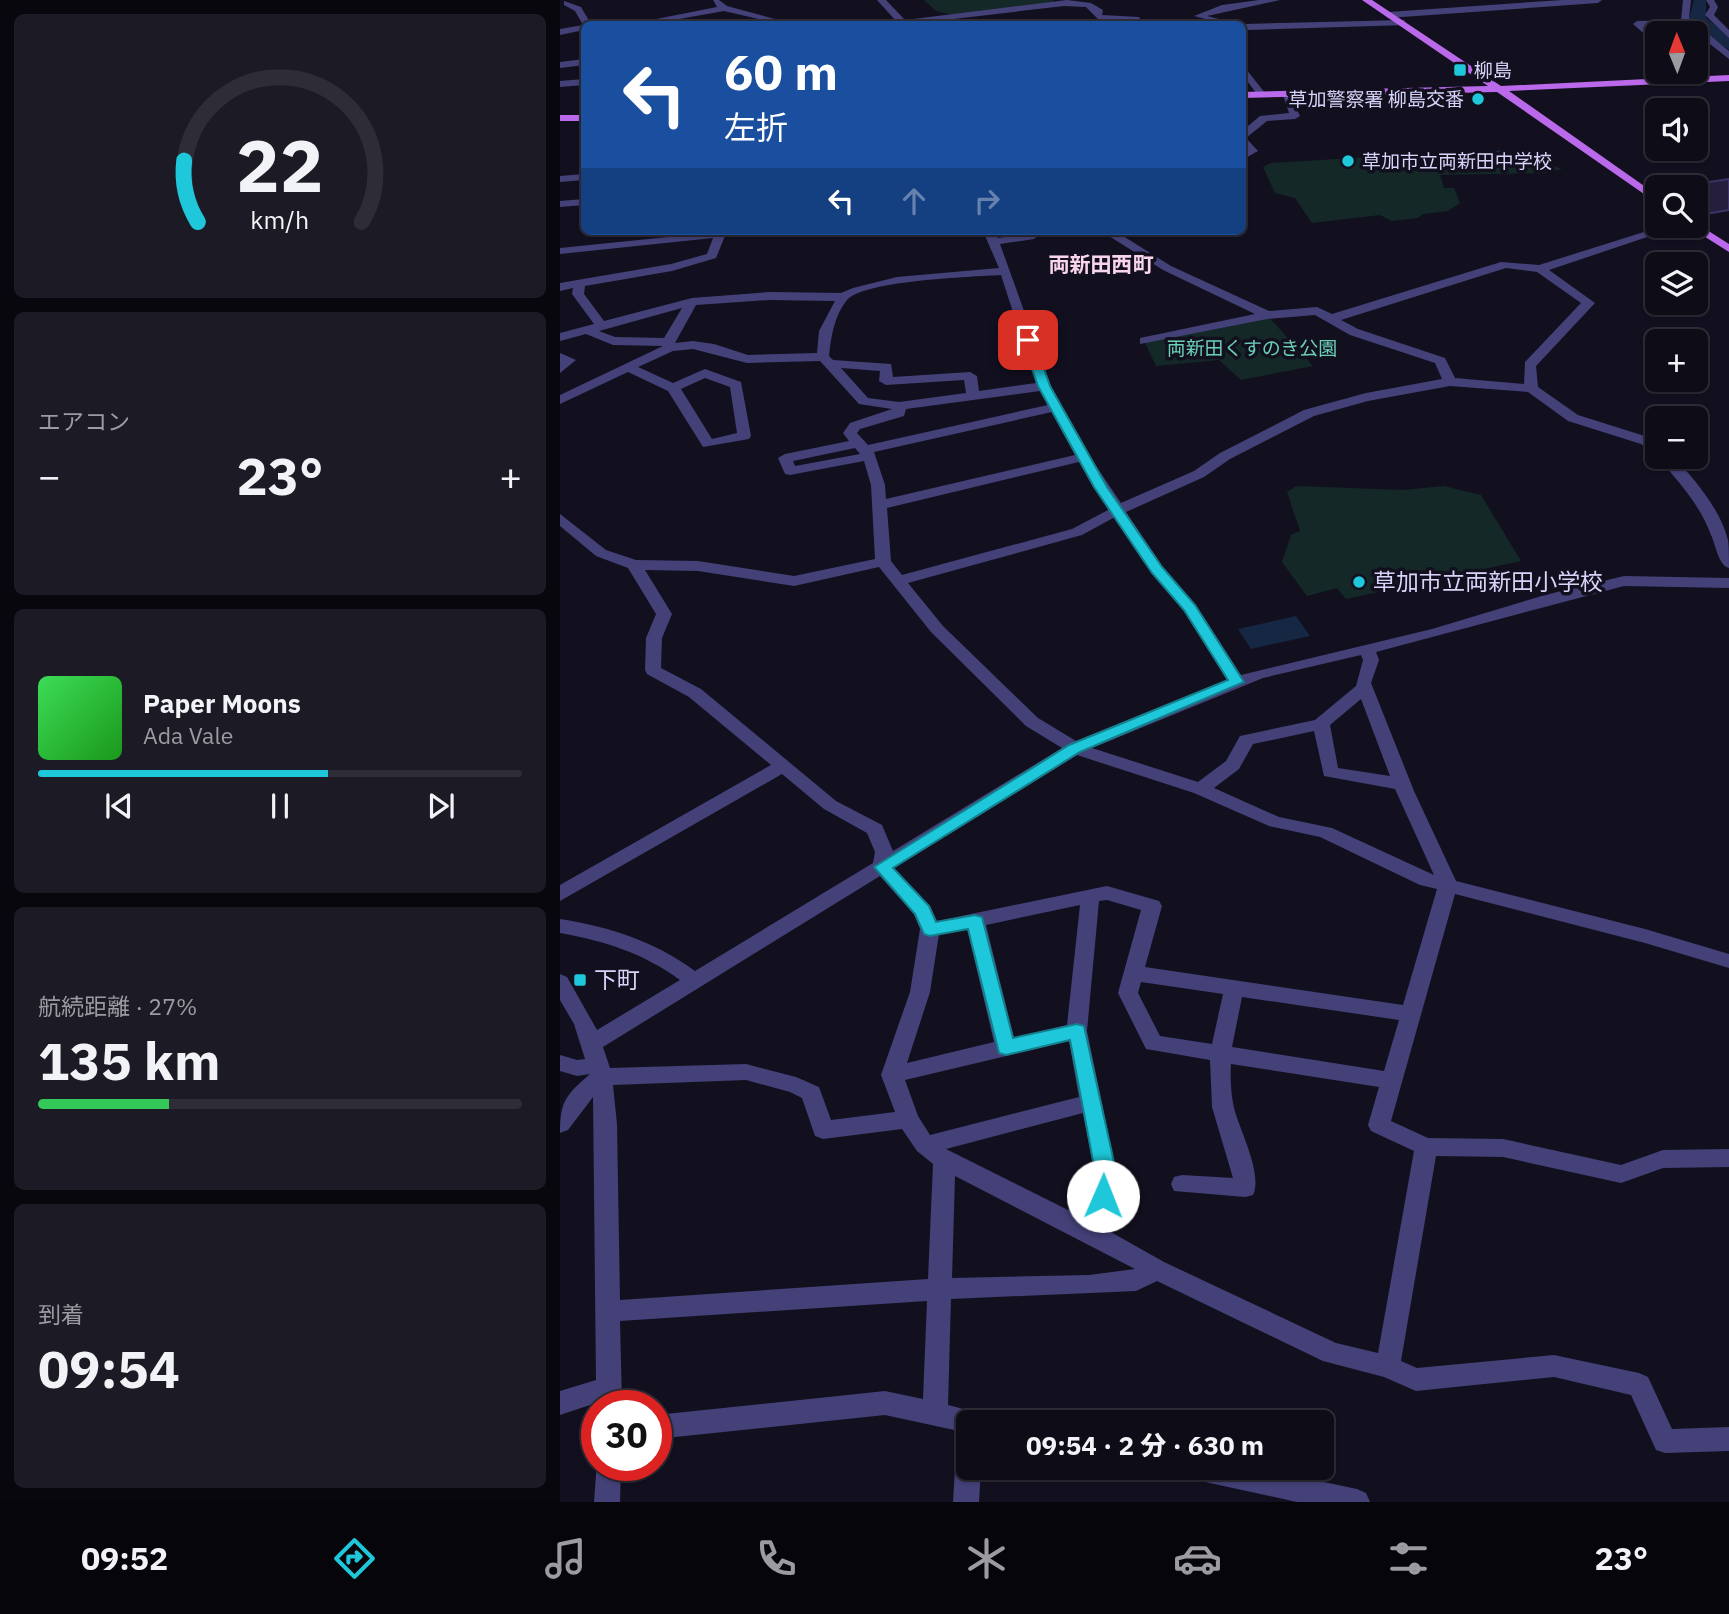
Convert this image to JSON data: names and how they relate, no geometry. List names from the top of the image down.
{
  "districts": ["両新田西町"],
  "parks": ["両新田くすのき公園"],
  "places": {
    "transit": ["柳島", "下町"],
    "other": ["草加警察署 柳島交番", "草加市立両新田中学校", "草加市立両新田小学校"]
  },
  "north": "top",
  "page": {
    "map_buttons": ["+", "−"],
    "turn": ["60 m", "左折"],
    "tile": [
      "エアコン",
      ["航続距離 · 27%", "135 km"],
      ["到着", "09:54"]
    ],
    "heat": ["−", "23°", "+"],
    "song": ["Paper Moons", "Ada Vale"],
    "limit": "30",
    "trip": "09:54 · 2 分 · 630 m",
    "tabs": ["09:52", "23°"],
    "gauge": ["22", "km/h"]
  }
}
